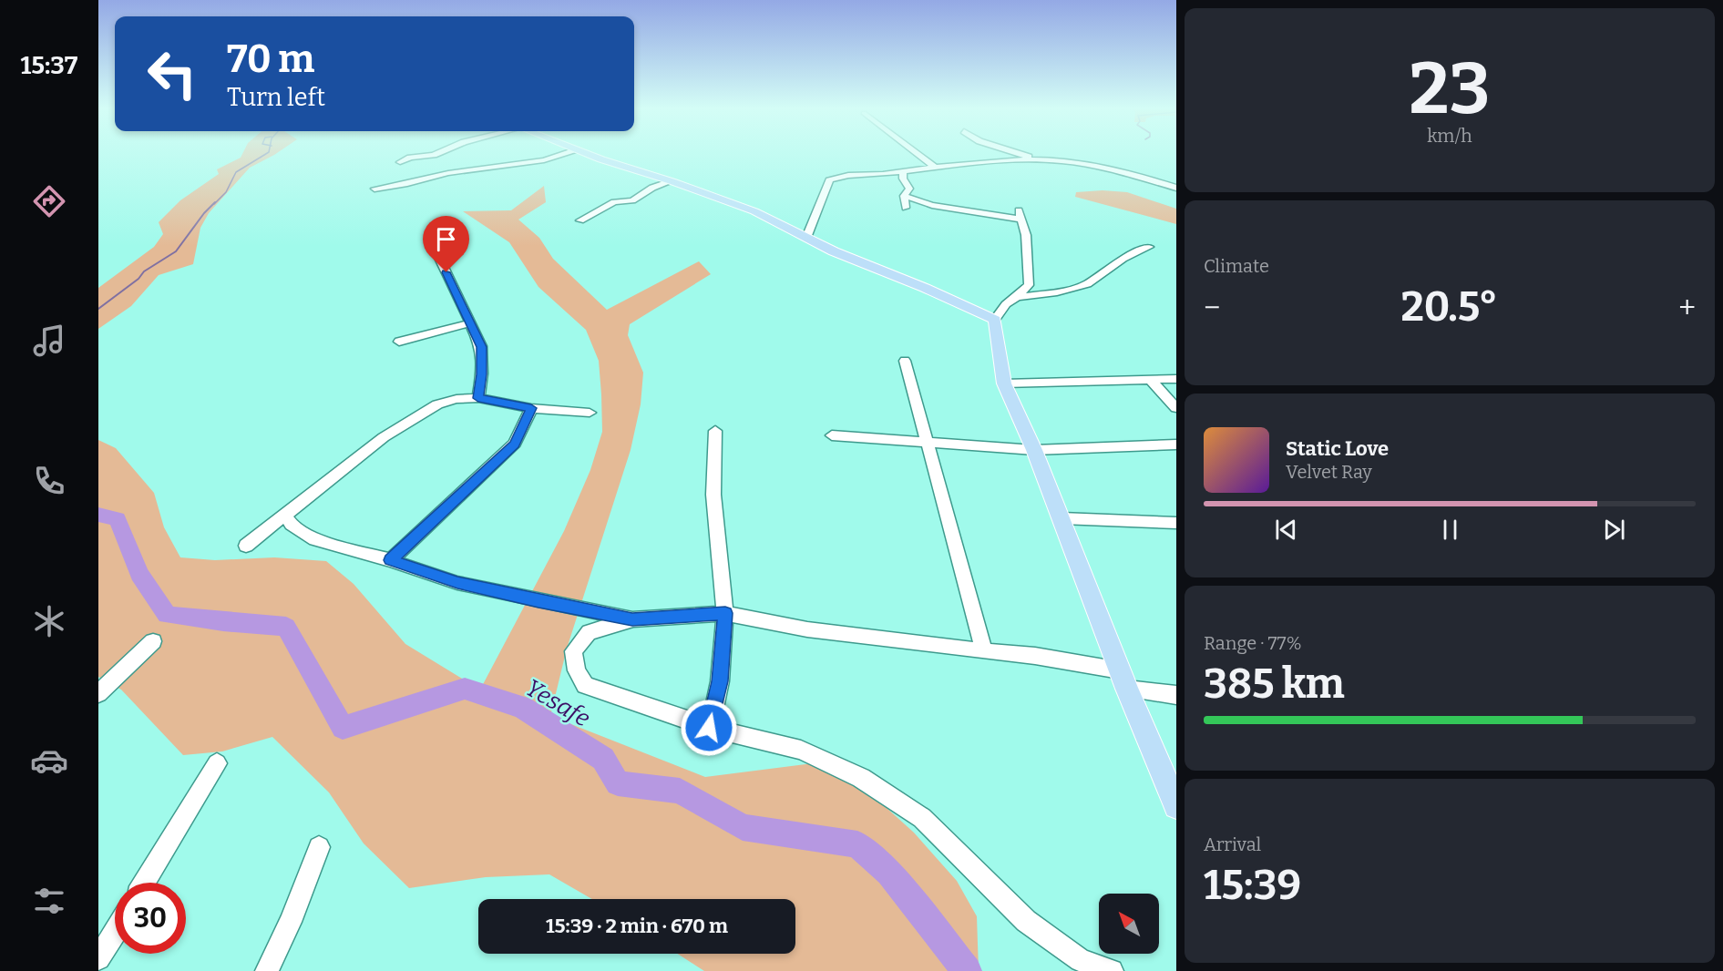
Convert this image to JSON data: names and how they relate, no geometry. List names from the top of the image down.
{
  "water": ["Yesafe"],
  "north": "top left",
  "page": {
    "tabs": "15:37",
    "tile": [
      ["23", "km/h"],
      "Climate",
      ["Range · 77%", "385 km"],
      ["Arrival", "15:39"]
    ],
    "turn": ["70 m", "Turn left"],
    "heat": ["−", "20.5°", "+"],
    "song": ["Static Love", "Velvet Ray"],
    "limit": "30",
    "trip": "15:39 · 2 min · 670 m"
  }
}
